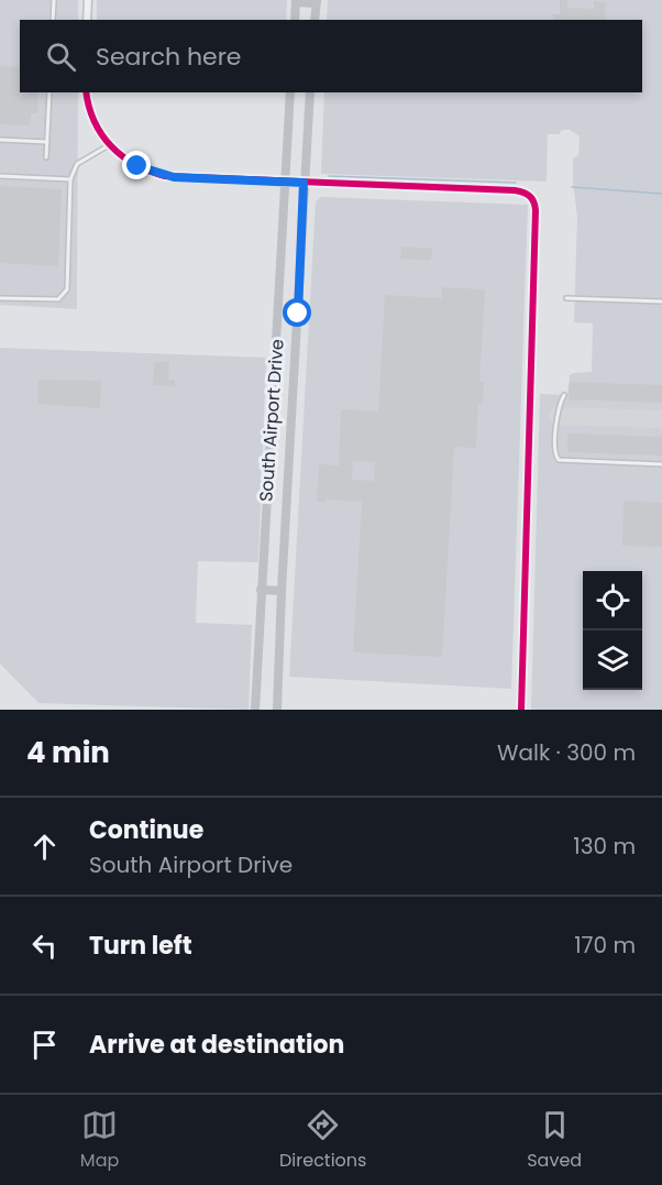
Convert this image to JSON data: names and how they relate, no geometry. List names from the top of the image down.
{
  "streets": {
    "main road": ["South Airport Drive"]
  },
  "page": {
    "search": "Search here",
    "heading": ["4 min", "Walk · 300 m"],
    "list": [
      ["Continue", "South Airport Drive", "130 m"],
      ["Turn left", "170 m"],
      "Arrive at destination"
    ],
    "nav": ["Map", "Directions", "Saved"]
  }
}
